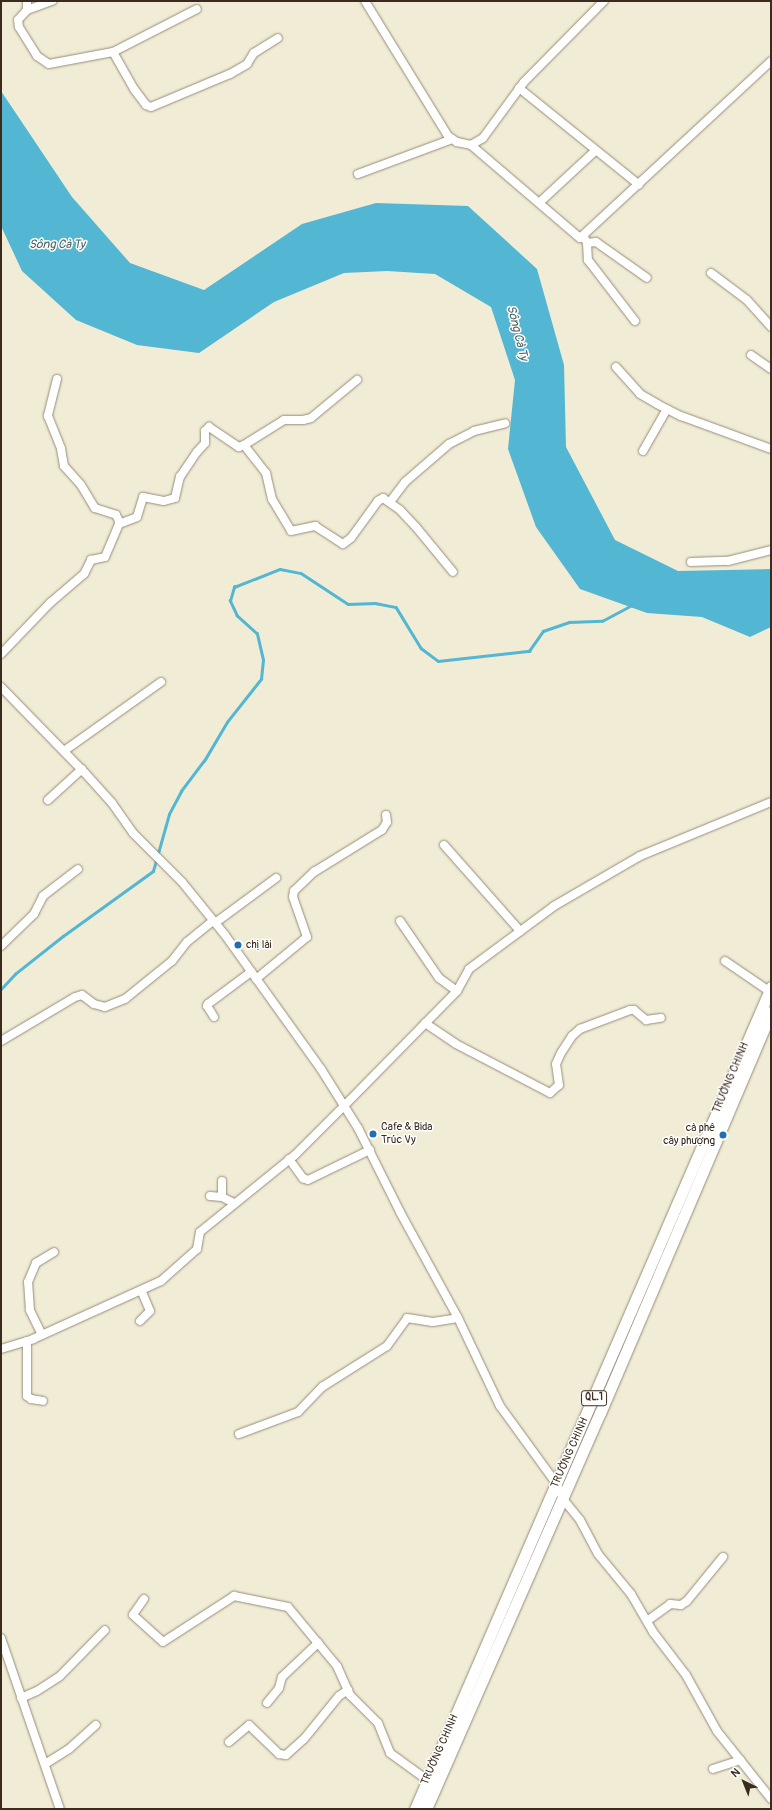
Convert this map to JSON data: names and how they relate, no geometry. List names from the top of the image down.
{
  "streets": {
    "highway": ["TRƯỜNG CHINH", "QL.1"]
  },
  "water": ["Sông Cà Ty"],
  "places": ["chị lài", "Cafe & Bida Trúc Vy", "cà phê cây phượng"],
  "north": "top left"
}
